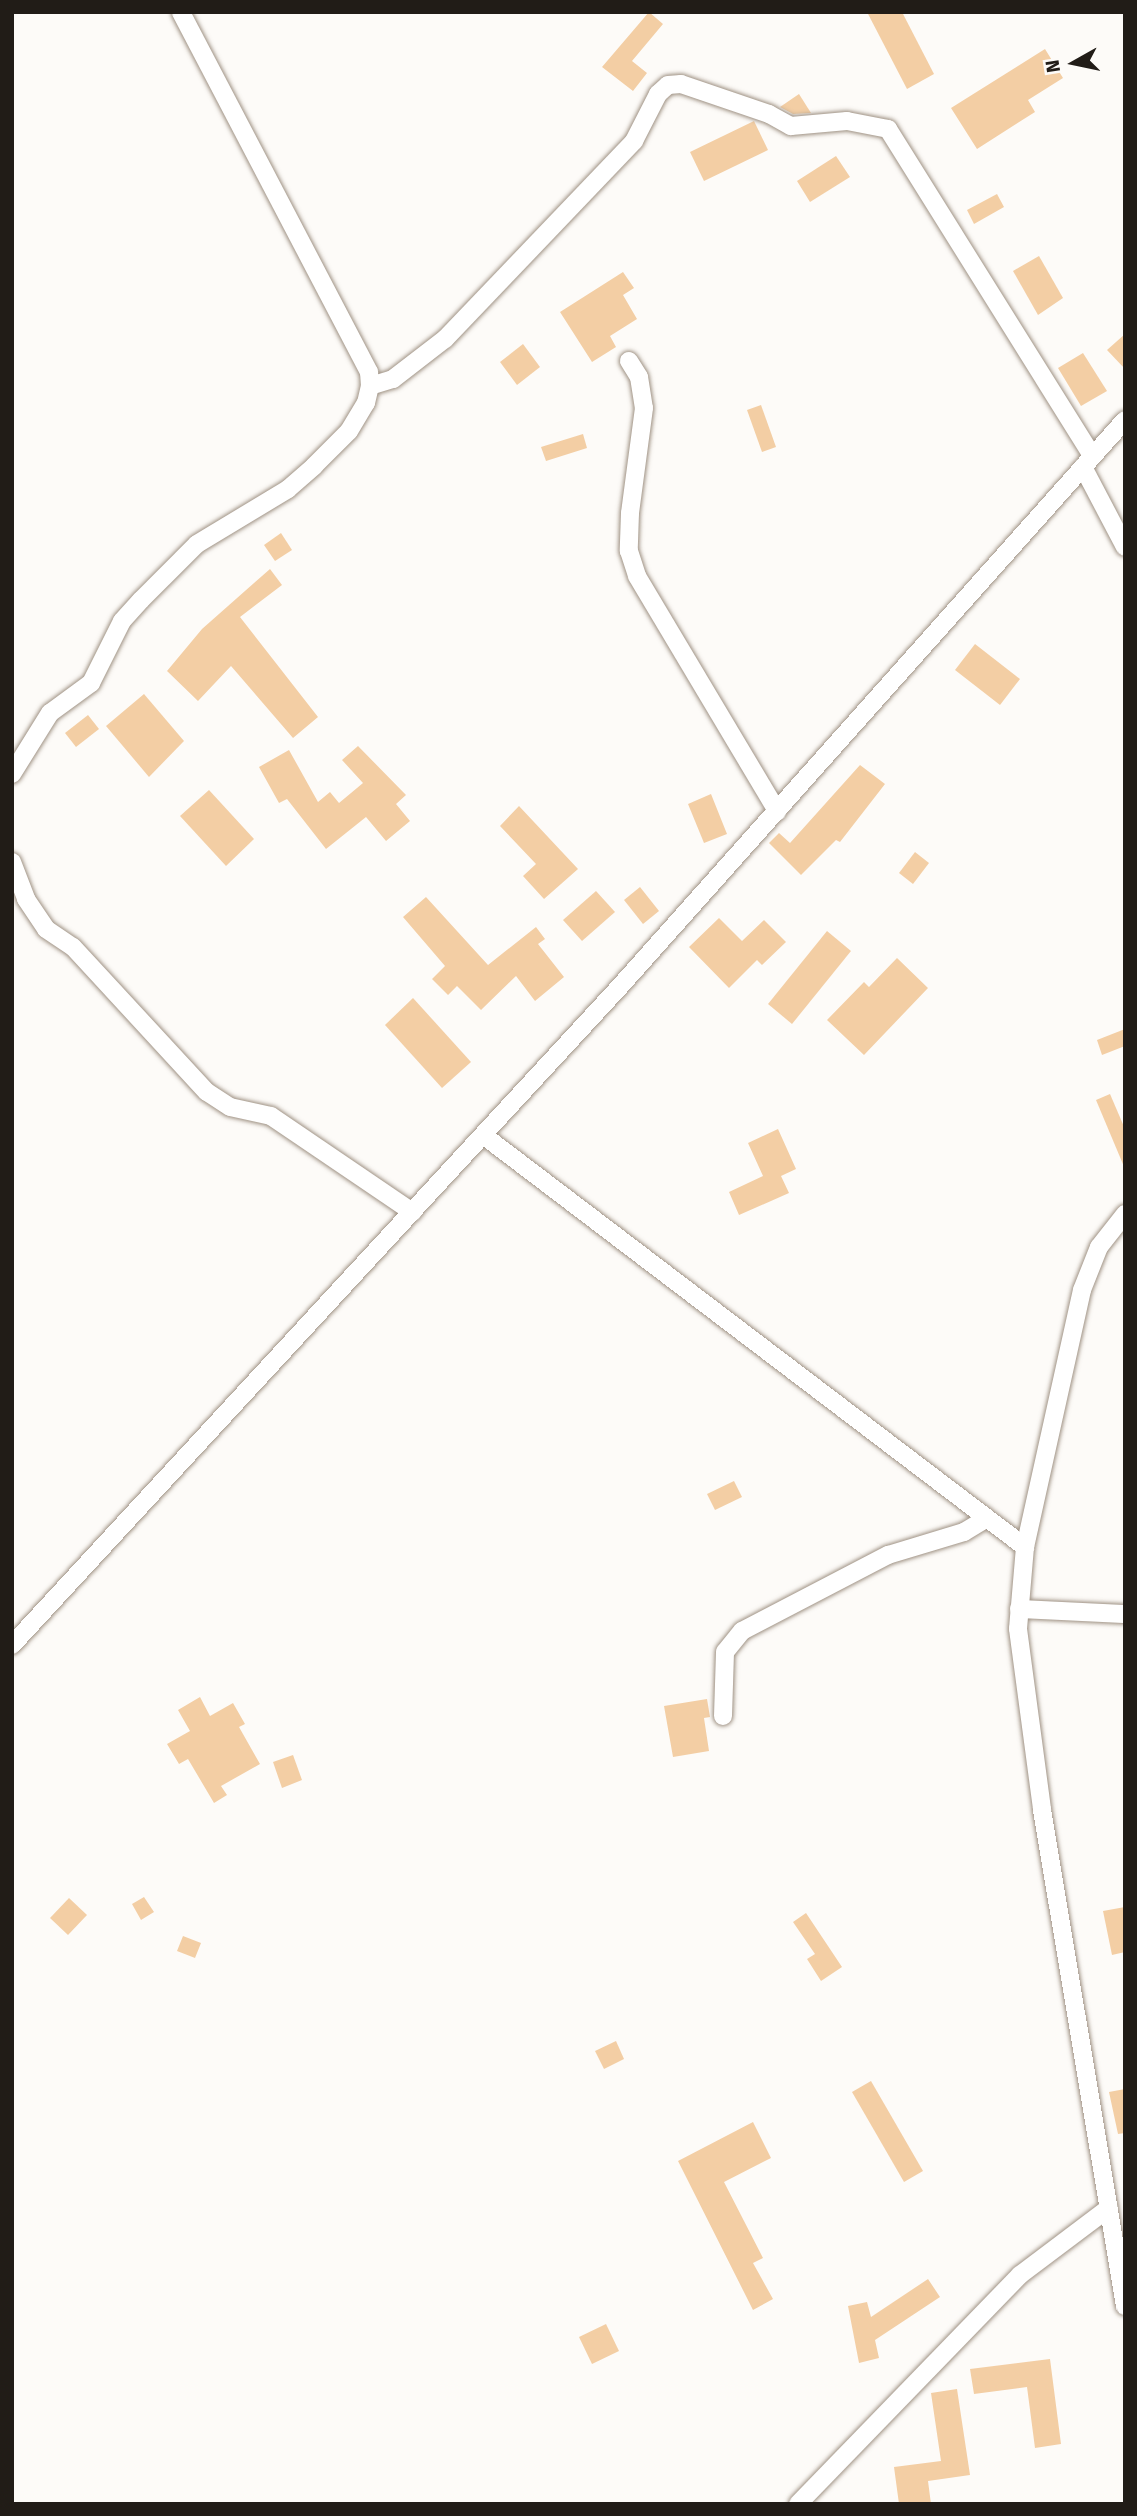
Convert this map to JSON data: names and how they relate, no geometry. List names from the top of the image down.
{
  "north": "left"
}
